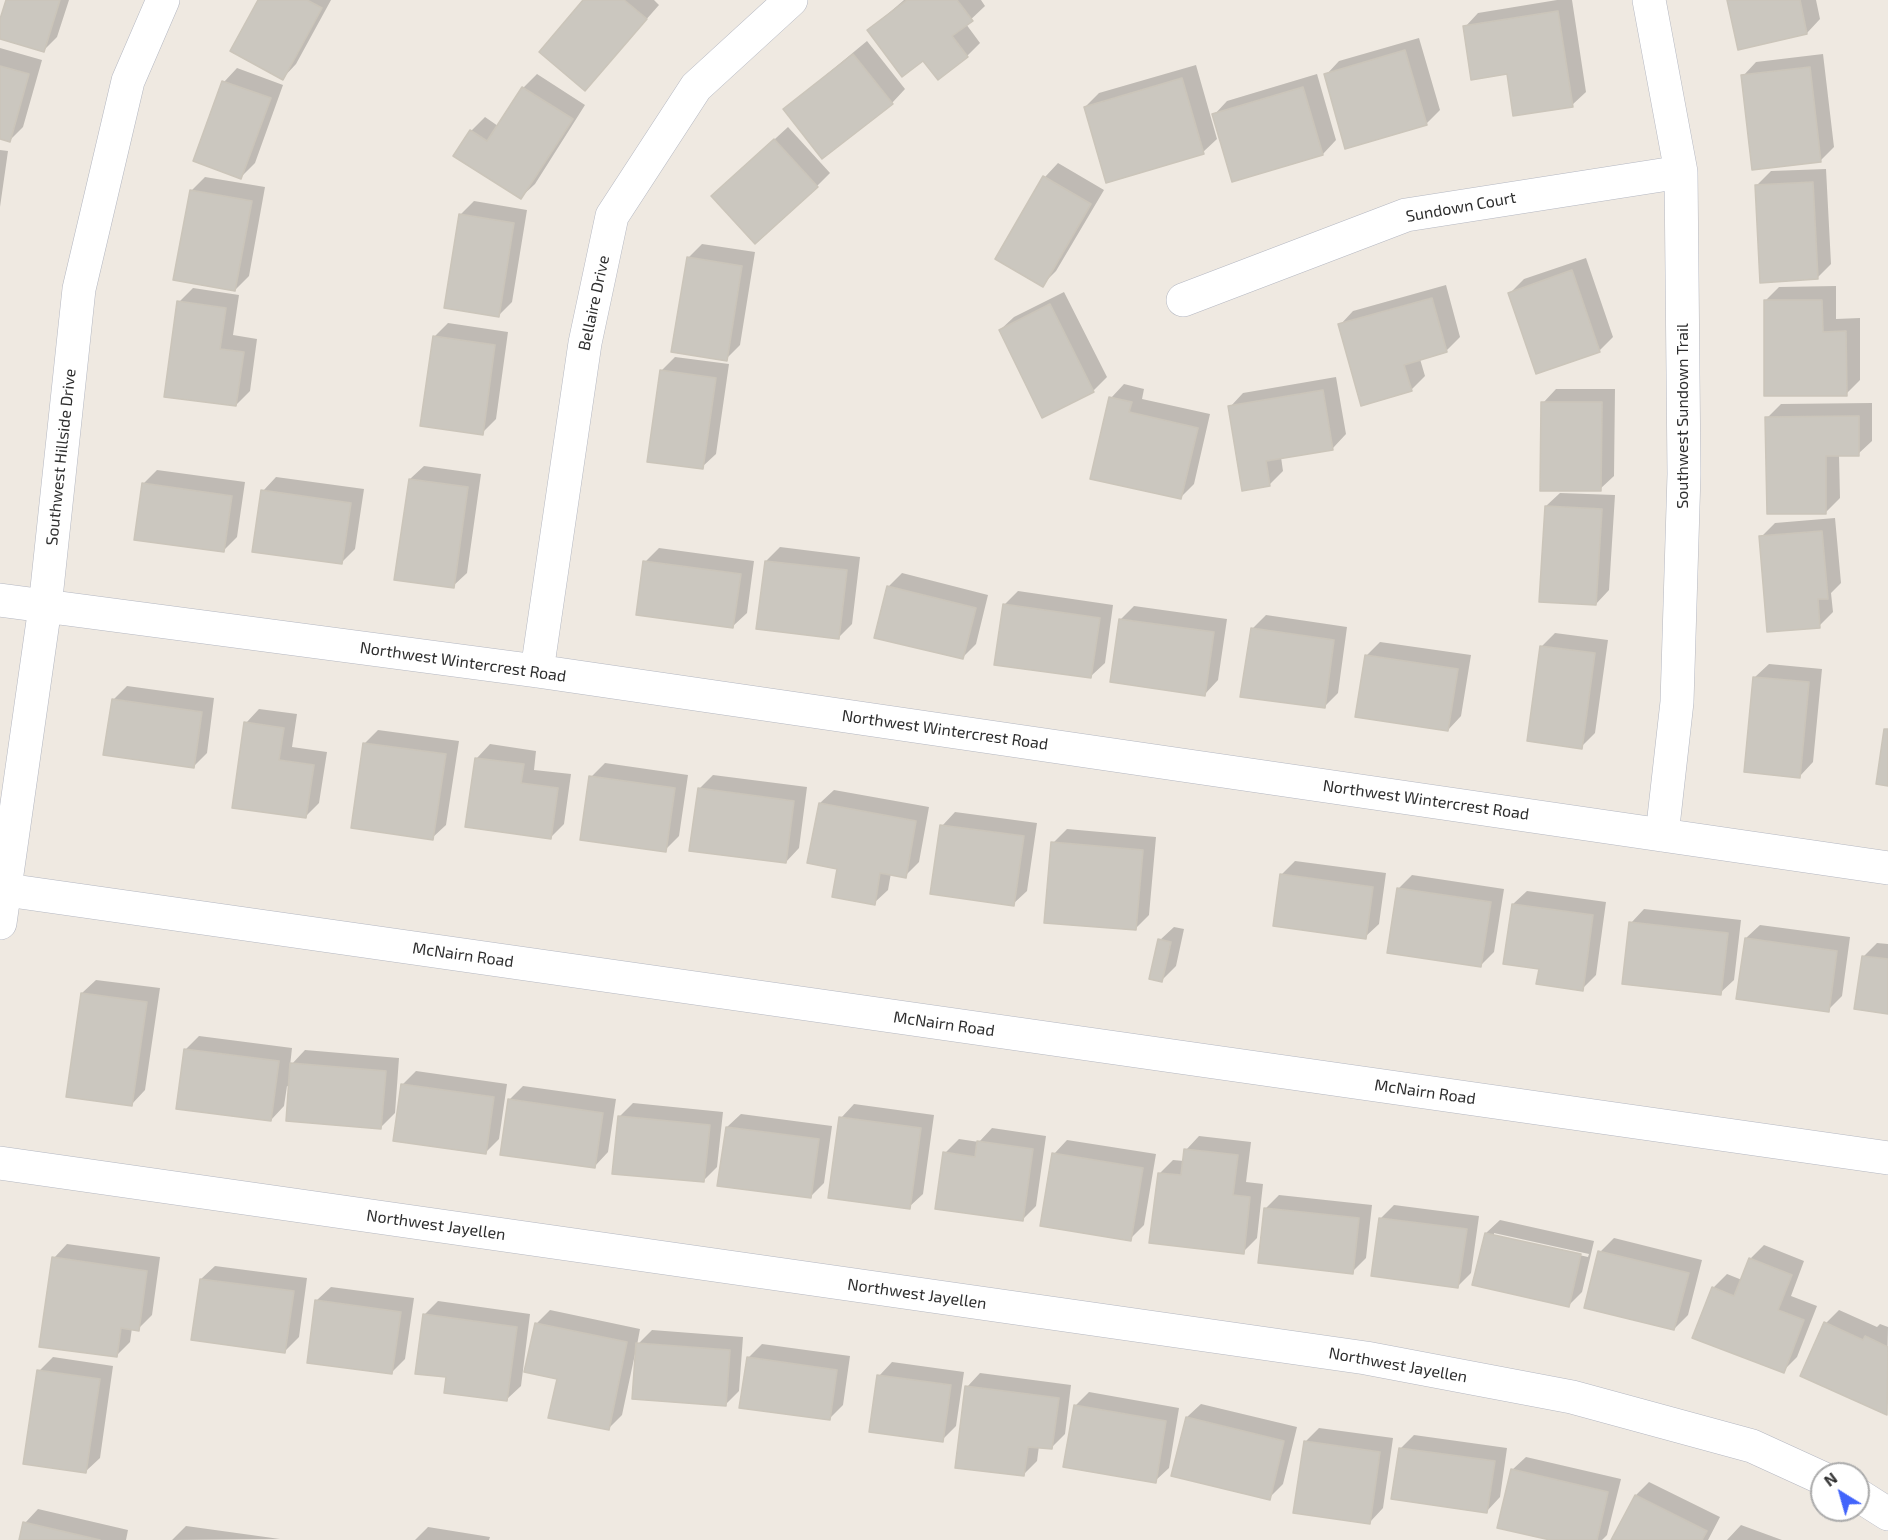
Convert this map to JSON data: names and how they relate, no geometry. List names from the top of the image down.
{
  "streets": {
    "street": [
      "Sundown Court",
      "Bellaire Drive",
      "Southwest Sundown Trail",
      "Southwest Hillside Drive",
      "Northwest Wintercrest Road",
      "McNairn Road",
      "Northwest Jayellen"
    ]
  },
  "crossings": [
    ["Sundown Court", "Southwest Sundown Trail"],
    ["Bellaire Drive", "Northwest Wintercrest Road"],
    ["Southwest Sundown Trail", "Northwest Wintercrest Road"],
    ["Southwest Hillside Drive", "Northwest Wintercrest Road"],
    ["Southwest Hillside Drive", "McNairn Road"]
  ],
  "north": "top left"
}
